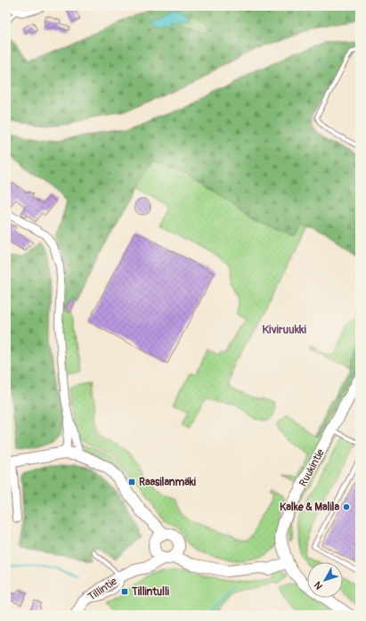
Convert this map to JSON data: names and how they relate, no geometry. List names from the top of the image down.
{
  "streets": {
    "street": ["Ruukintie", "Tillintie"]
  },
  "districts": ["Kiviruukki"],
  "places": {
    "transit": ["Raasilanmäki", "Tillintulli"],
    "other": ["Kalke & Malila"]
  },
  "north": "bottom left"
}
